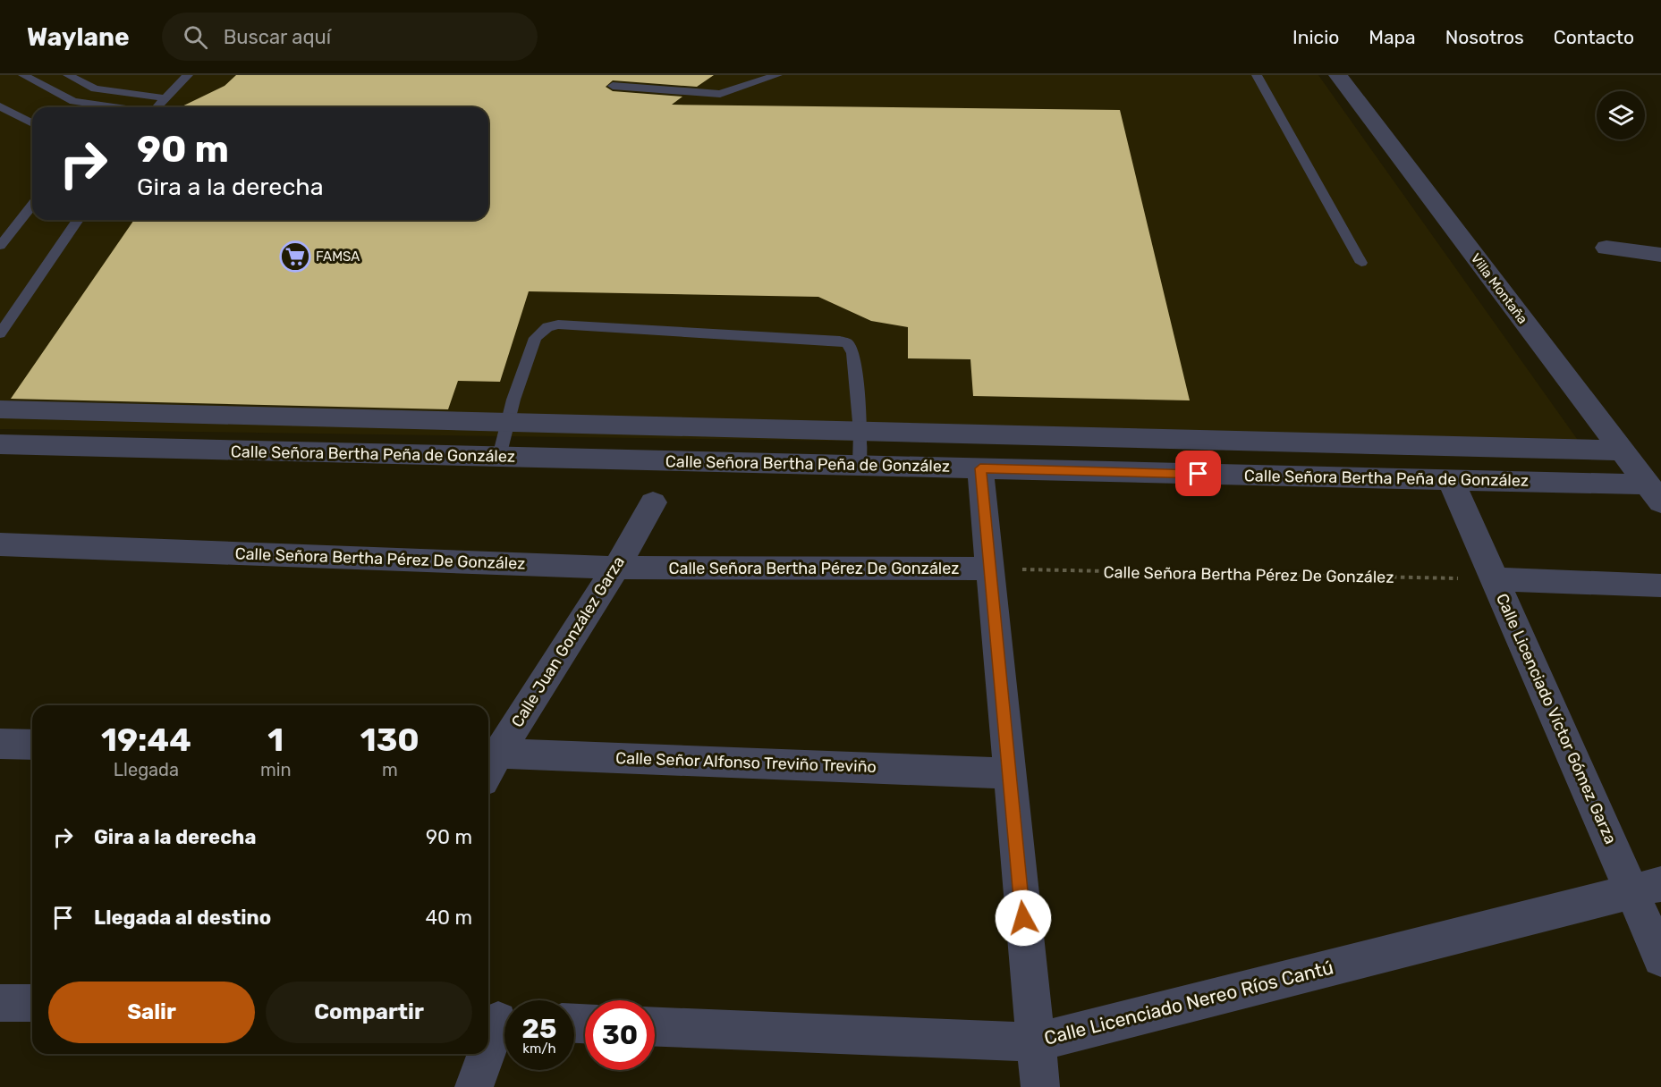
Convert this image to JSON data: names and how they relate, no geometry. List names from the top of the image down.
{
  "streets": {
    "street": [
      "Villa Montaña",
      "Calle Señora Bertha Peña de González",
      "Calle Señora Bertha Pérez De González",
      "Calle Juan González Garza",
      "Calle Licenciado Víctor Gómez Garza",
      "Calle Señor Alfonso Treviño Treviño",
      "Calle Licenciado Nereo Ríos Cantú"
    ]
  },
  "crossings": [
    ["Villa Montaña", "Calle Señora Bertha Peña de González"],
    ["Calle Señora Bertha Peña de González", "Calle Licenciado Víctor Gómez Garza"],
    ["Calle Señora Bertha Pérez De González", "Calle Juan González Garza"],
    ["Calle Señora Bertha Pérez De González", "Calle Licenciado Víctor Gómez Garza"],
    ["Calle Juan González Garza", "Calle Señor Alfonso Treviño Treviño"],
    ["Calle Licenciado Víctor Gómez Garza", "Calle Licenciado Nereo Ríos Cantú"]
  ],
  "places": {
    "supermarket": ["FAMSA"]
  },
  "page": {
    "header": "Waylane",
    "search": "Buscar aquí",
    "nav": [
      "Inicio",
      "Mapa",
      "Nosotros",
      "Contacto"
    ],
    "turn": ["90 m", "Gira a la derecha"],
    "eta": [
      "19:44",
      "Llegada",
      "1",
      "min",
      "130",
      "m"
    ],
    "list": [
      {
        "name": "Gira a la derecha",
        "value": "90 m"
      },
      {
        "name": "Llegada al destino",
        "value": "40 m"
      }
    ],
    "buttons": ["Salir", "Compartir"],
    "speed": "25 km/h",
    "limit": "30"
  }
}
